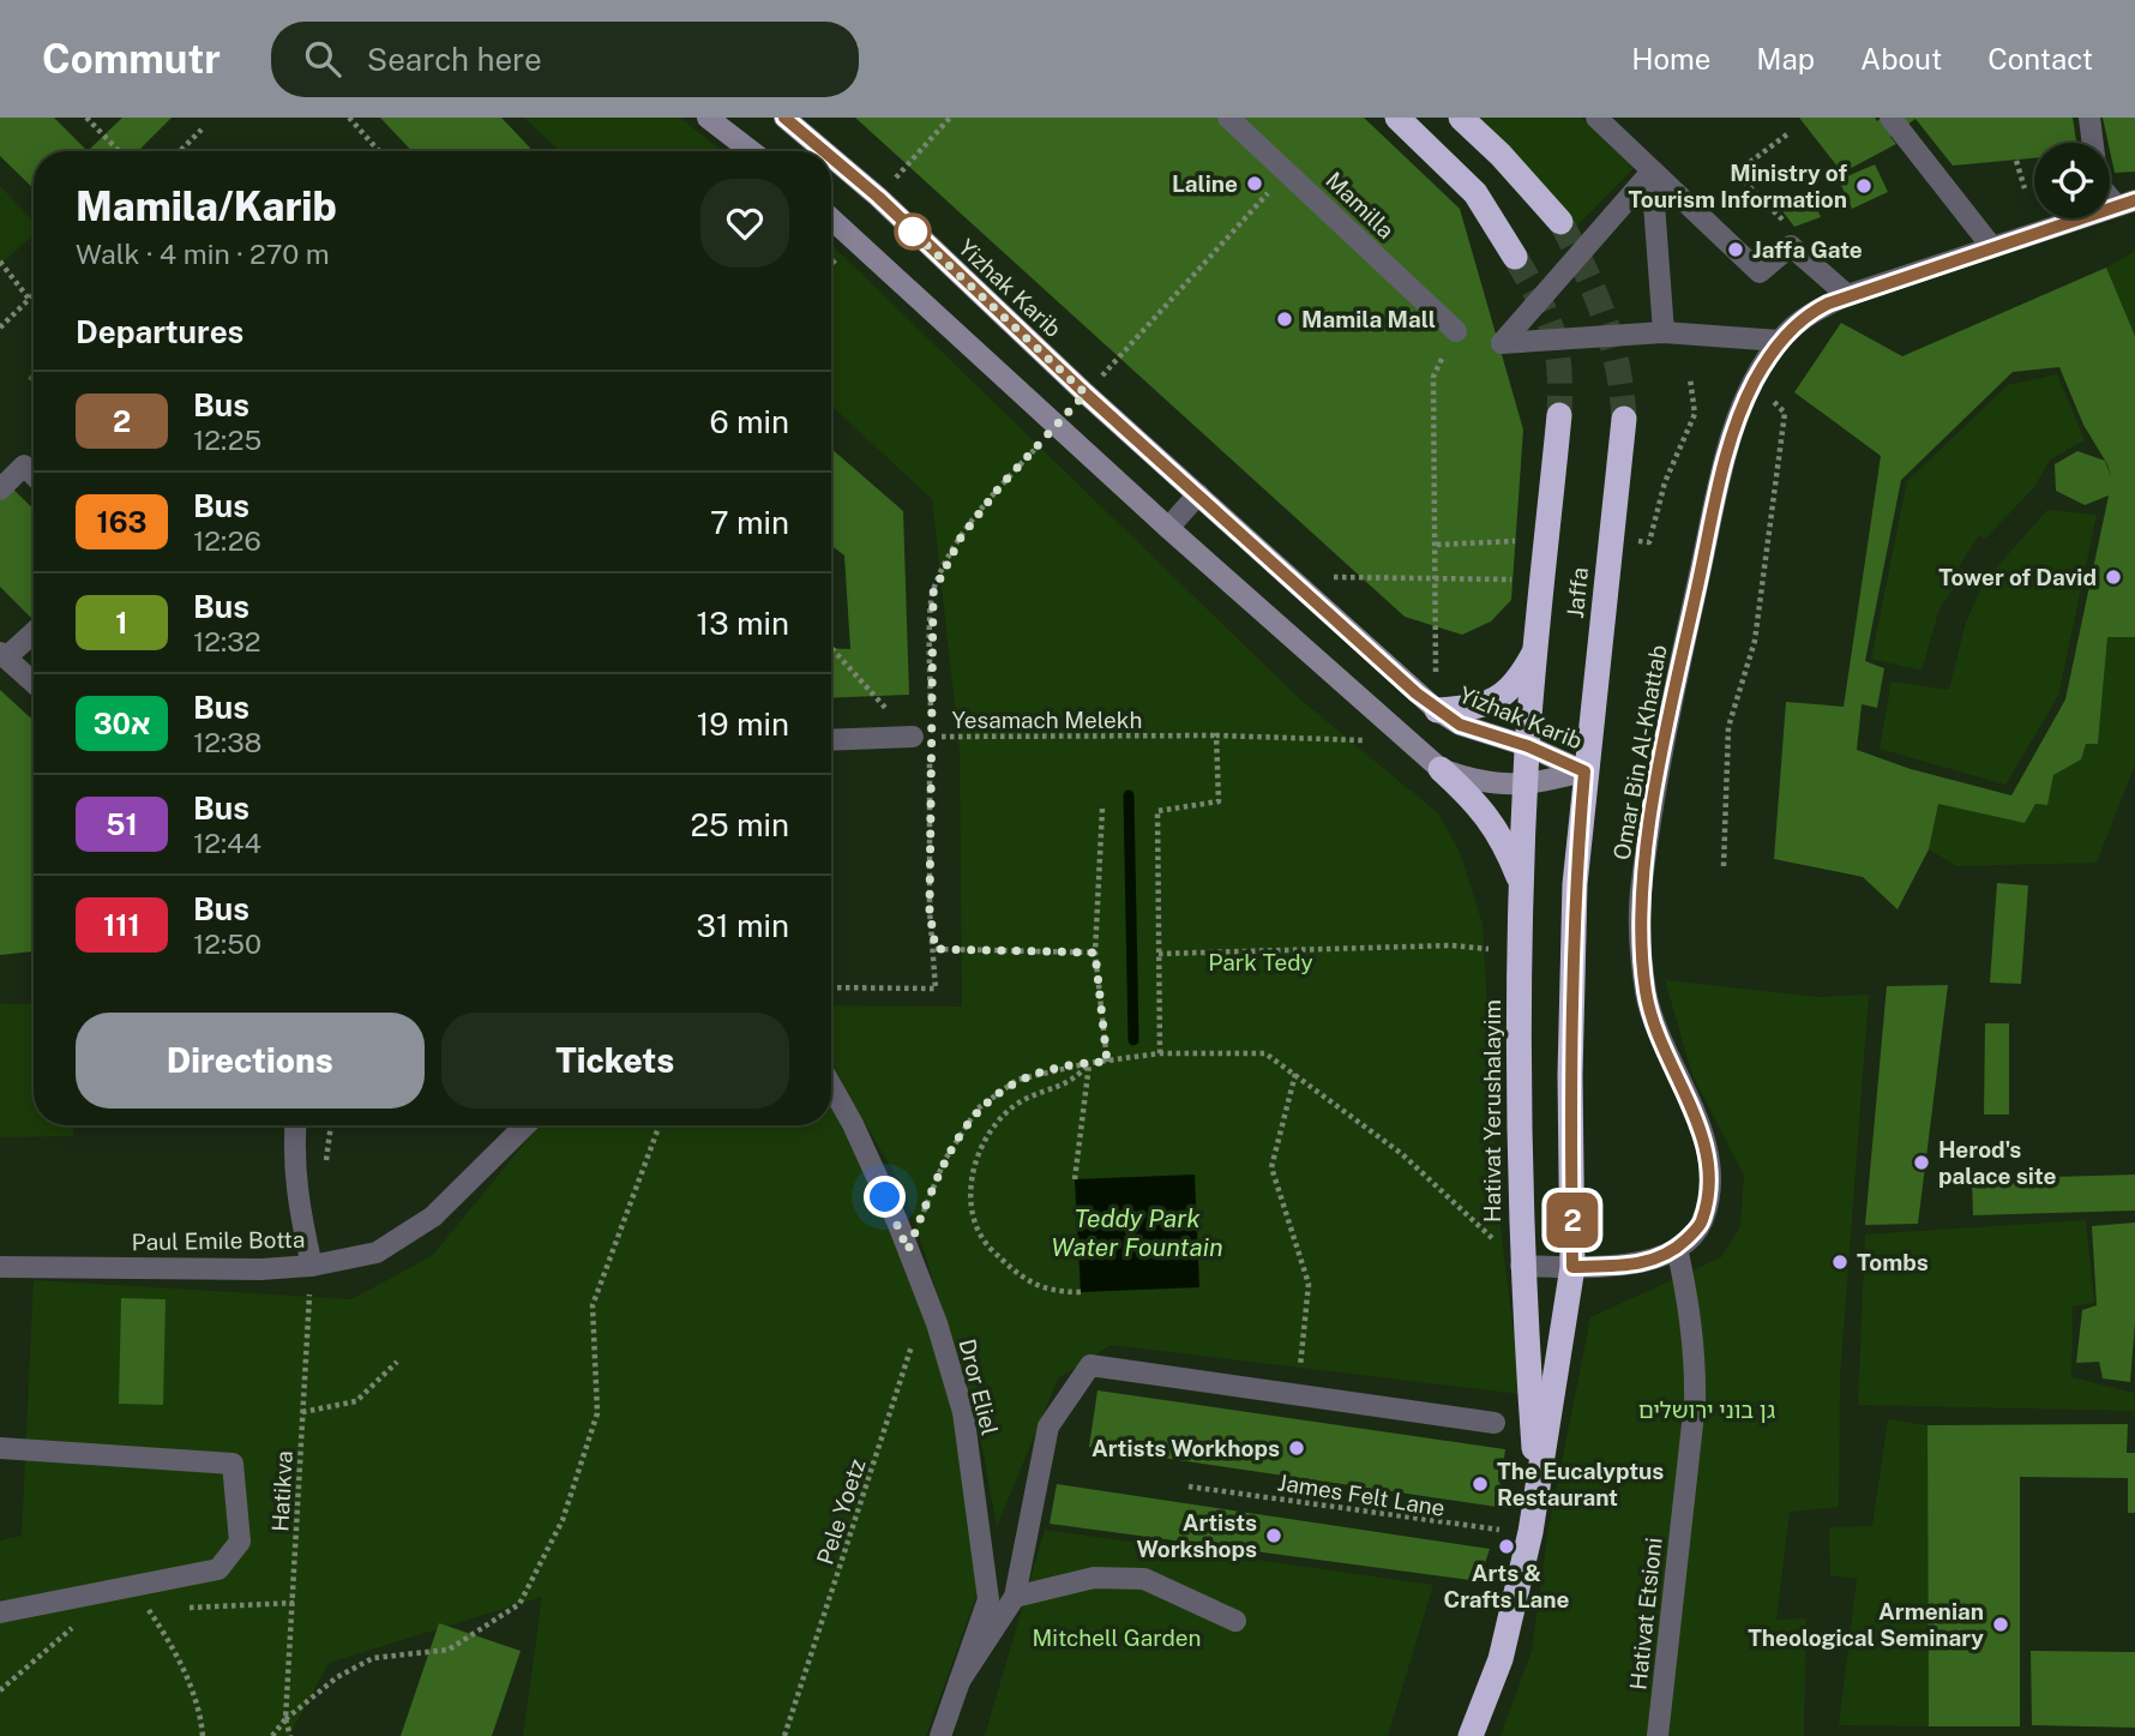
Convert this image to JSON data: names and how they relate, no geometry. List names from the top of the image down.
{
  "streets": {
    "highway": ["Jaffa", "Hativat Yerushalayim"],
    "street": [
      "Mamilla",
      "Yizhak Karib",
      "Omar Bin Al-Khattab",
      "Paul Emile Botta",
      "Dror Eliel",
      "Hativat Etsioni"
    ],
    "path": [
      "Yesamach Melekh",
      "Hatikva",
      "James Felt Lane",
      "Pele Yoetz"
    ]
  },
  "crossings": [
    ["Yizhak Karib", "Jaffa"],
    ["Yizhak Karib", "Yesamach Melekh"],
    ["Yizhak Karib", "Hativat Yerushalayim"],
    ["Jaffa", "Hativat Yerushalayim"],
    ["Omar Bin Al-Khattab", "Hativat Etsioni"],
    ["Hativat Yerushalayim", "James Felt Lane"],
    ["Paul Emile Botta", "Hatikva"],
    ["Dror Eliel", "Pele Yoetz"]
  ],
  "water": ["Teddy Park Water Fountain"],
  "parks": ["Park Tedy", "גן בוני ירושלים", "Mitchell Garden"],
  "places": [
    "Laline",
    "Ministry of Tourism Information",
    "Jaffa Gate",
    "Mamila Mall",
    "Tower of David",
    "Herod's palace site",
    "Tombs",
    "Artists Workhops",
    "The Eucalyptus Restaurant",
    "Artists Workshops",
    "Arts & Crafts Lane",
    "Armenian Theological Seminary"
  ],
  "lines": ["bus line 2"],
  "page": {
    "header": "Commutr",
    "search": "Search here",
    "nav": [
      "Home",
      "Map",
      "About",
      "Contact"
    ],
    "on_map": "2",
    "heading": [
      ["Mamila/Karib", "Walk · 4 min · 270 m"],
      "Departures"
    ],
    "list": [
      {
        "mark": "2",
        "name": "Bus",
        "note": "12:25",
        "value": "6 min"
      },
      {
        "mark": "163",
        "name": "Bus",
        "note": "12:26",
        "value": "7 min"
      },
      {
        "mark": "1",
        "name": "Bus",
        "note": "12:32",
        "value": "13 min"
      },
      {
        "mark": "30א",
        "name": "Bus",
        "note": "12:38",
        "value": "19 min"
      },
      {
        "mark": "51",
        "name": "Bus",
        "note": "12:44",
        "value": "25 min"
      },
      {
        "mark": "111",
        "name": "Bus",
        "note": "12:50",
        "value": "31 min"
      }
    ],
    "buttons": ["Directions", "Tickets"]
  }
}
